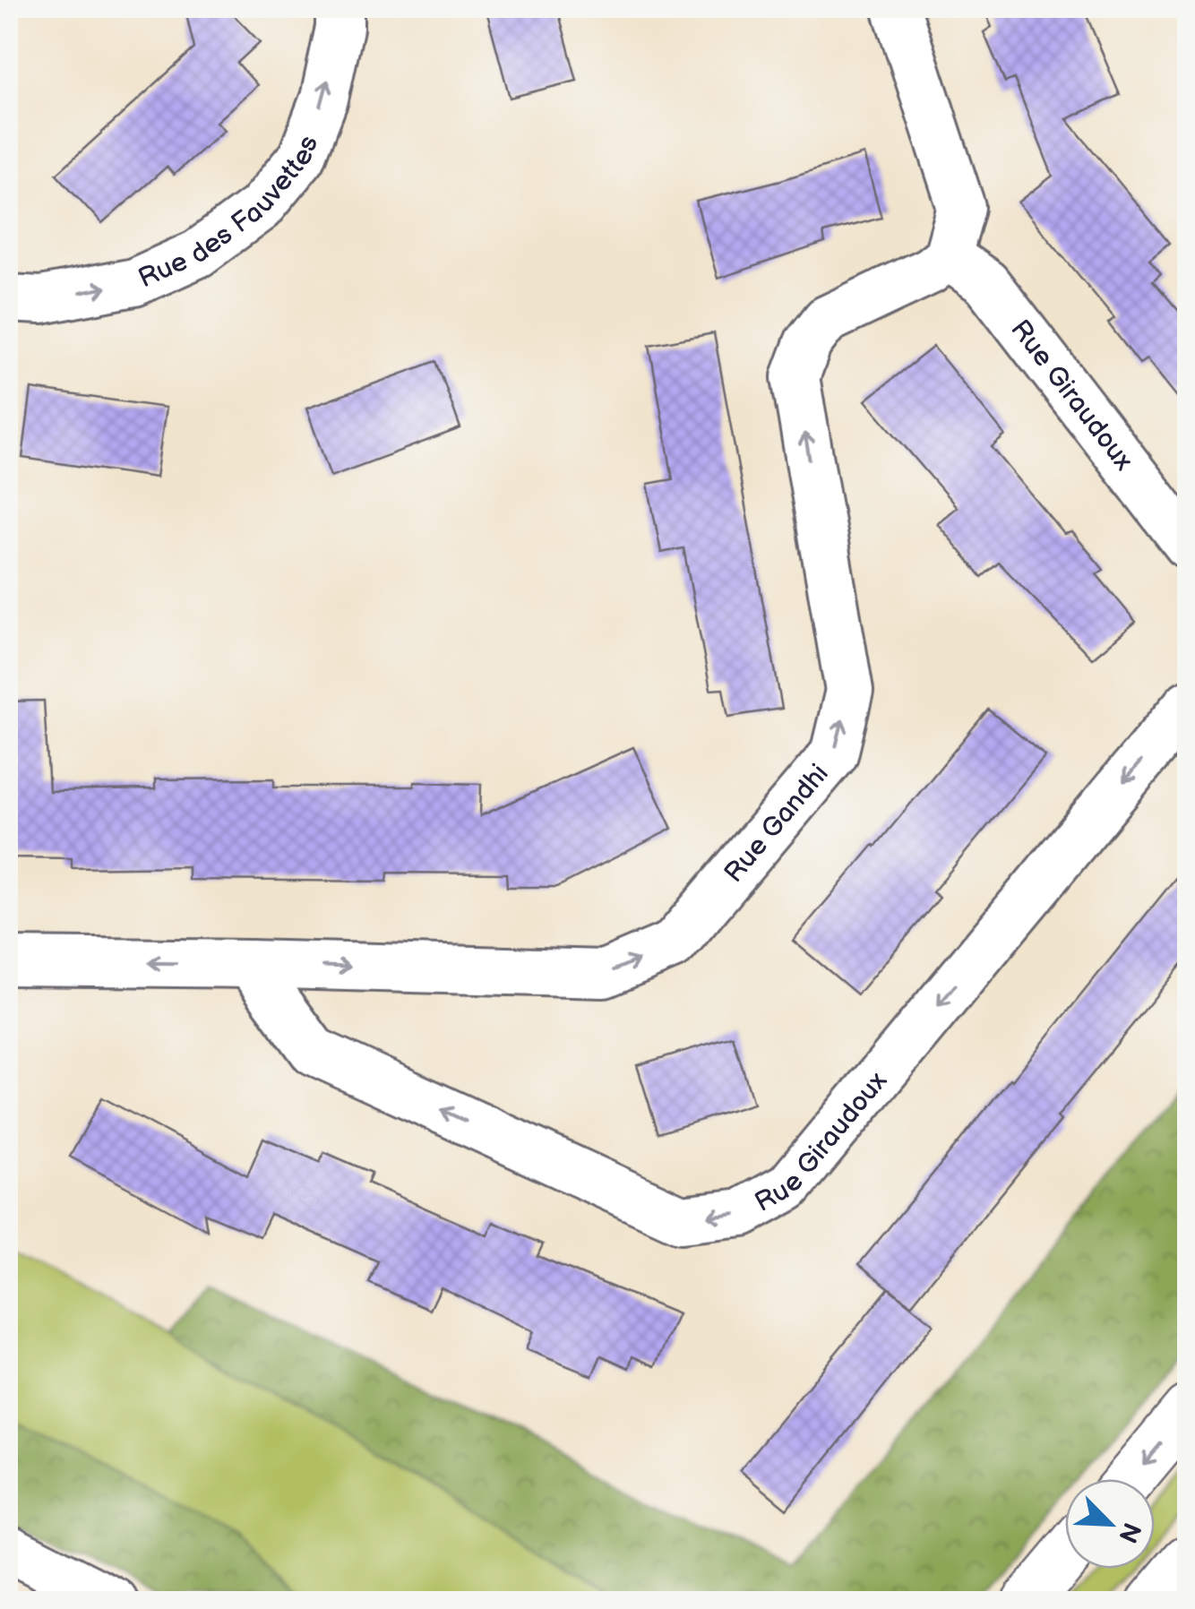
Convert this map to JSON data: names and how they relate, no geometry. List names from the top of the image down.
{
  "streets": {
    "street": ["Rue des Fauvettes", "Rue Giraudoux", "Rue Gandhi"]
  },
  "crossings": [
    ["Rue Giraudoux", "Rue Gandhi"]
  ],
  "one_way": ["Rue des Fauvettes"],
  "north": "bottom right"
}
